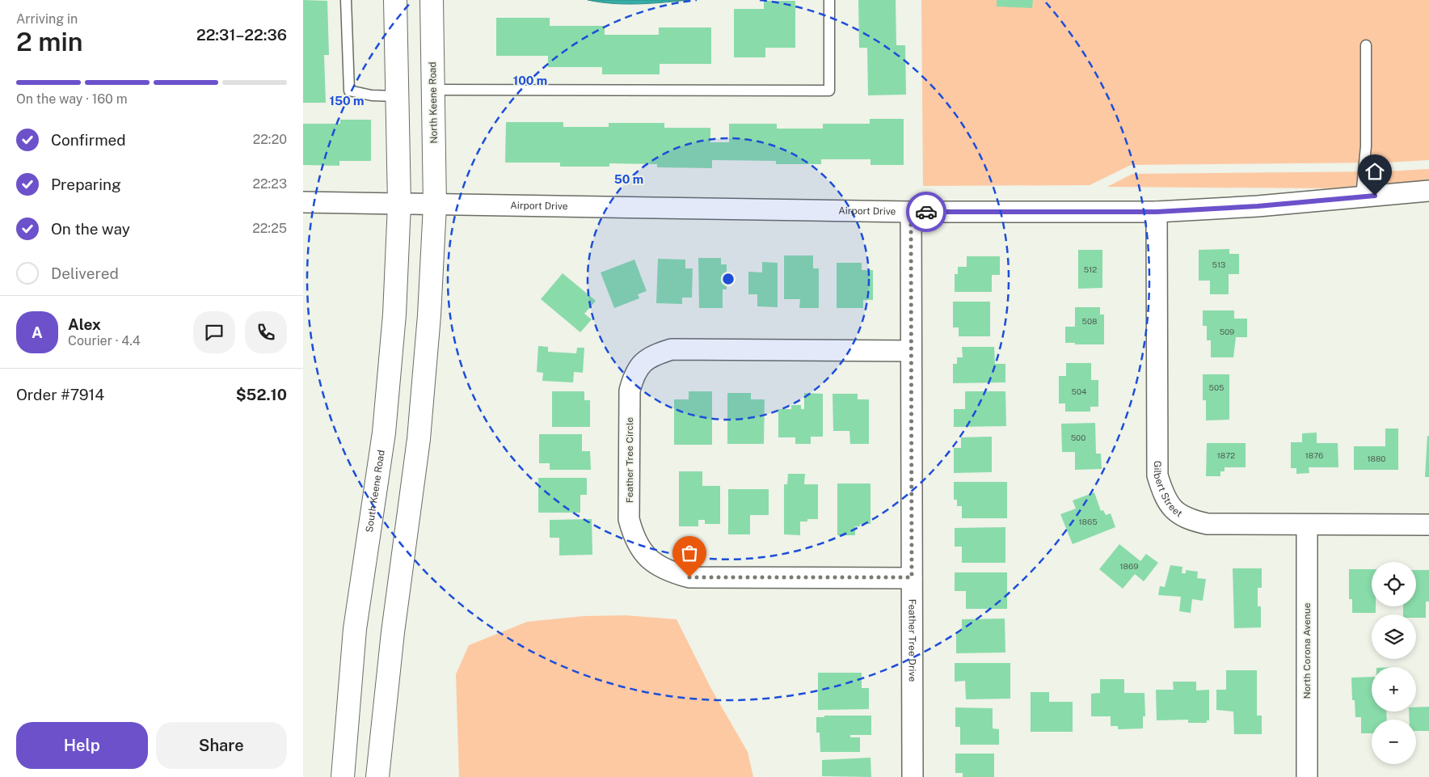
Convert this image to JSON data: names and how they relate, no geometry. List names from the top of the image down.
{
  "streets": {
    "main road": ["North Keene Road", "South Keene Road"],
    "street": [
      "Airport Drive",
      "Feather Tree Circle",
      "Gilbert Street",
      "Feather Tree Drive",
      "North Corona Avenue"
    ]
  },
  "crossings": [
    ["North Keene Road", "Airport Drive"],
    ["Airport Drive", "Gilbert Street"],
    ["Airport Drive", "South Keene Road"],
    ["Airport Drive", "Feather Tree Drive"],
    ["Feather Tree Circle", "Feather Tree Drive"],
    ["Gilbert Street", "North Corona Avenue"]
  ],
  "house_numbers": [
    "513",
    "512",
    "508",
    "509",
    "505",
    "504",
    "500",
    "1872",
    "1876",
    "1880",
    "1865",
    "1869"
  ],
  "page": {
    "heading": ["2 min", "Arriving in", "22:31–22:36"],
    "panel": [
      "Alex",
      "Courier · 4.4",
      "Order #7914",
      "$52.10"
    ],
    "bar": "On the way · 160 m",
    "list": [
      ["Confirmed", "22:20"],
      ["Preparing", "22:23"],
      ["On the way", "22:25"],
      "Delivered"
    ],
    "round": "A",
    "map_buttons": ["+", "−"],
    "buttons": ["Help", "Share"]
  },
  "rings": ["100 m", "150 m", "50 m"]
}
